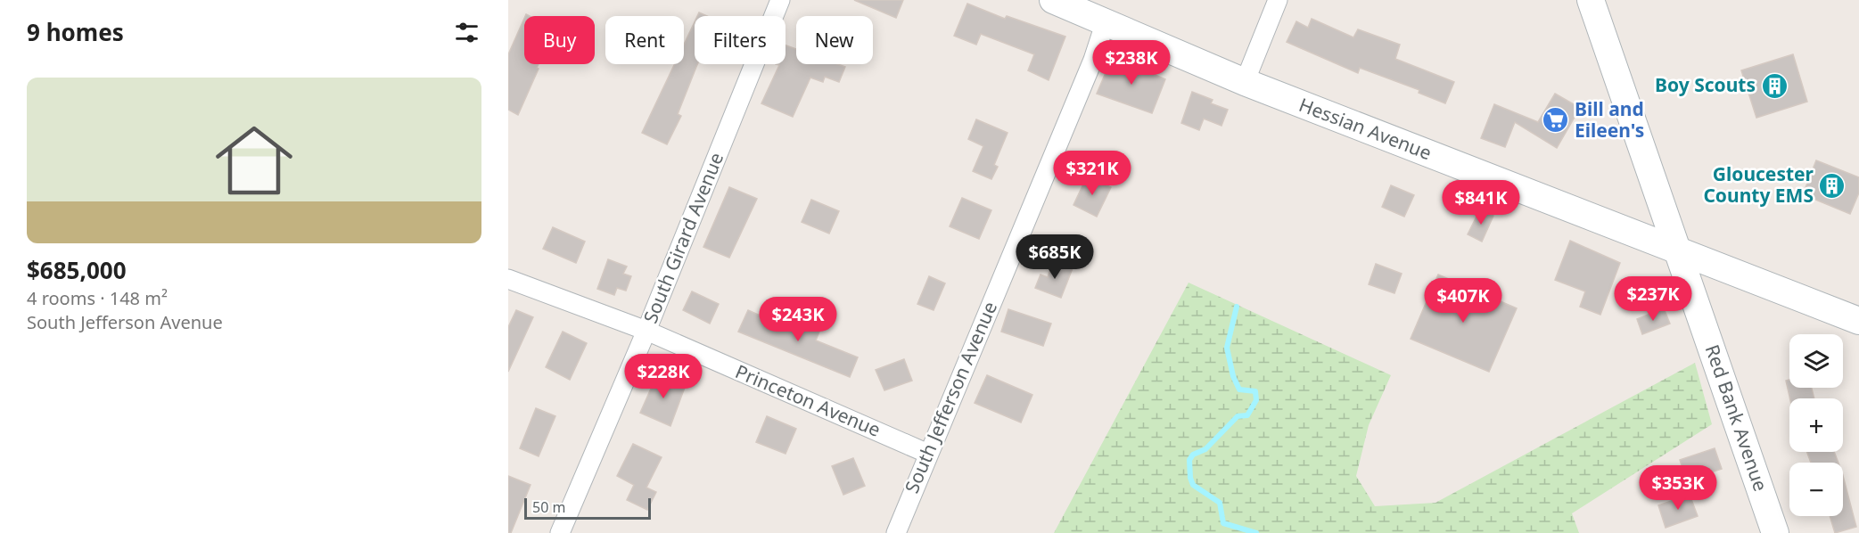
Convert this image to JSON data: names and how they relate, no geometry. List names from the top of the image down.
{
  "streets": {
    "main road": ["Hessian Avenue", "Red Bank Avenue"],
    "street": ["South Girard Avenue", "South Jefferson Avenue", "Princeton Avenue"]
  },
  "crossings": [
    ["Hessian Avenue", "South Jefferson Avenue"],
    ["Hessian Avenue", "Red Bank Avenue"],
    ["South Girard Avenue", "Princeton Avenue"],
    ["South Jefferson Avenue", "Princeton Avenue"]
  ],
  "places": {
    "building": ["Boy Scouts", "Gloucester County EMS"],
    "supermarket": ["Bill and Eileen's"]
  },
  "scale_bar": "50 m",
  "page": {
    "heading": "9 homes",
    "chip": [
      "Buy",
      "Rent",
      "Filters",
      "New"
    ],
    "price": [
      "$238K",
      "$321K",
      "$841K",
      "$685K",
      "$237K",
      "$407K",
      "$243K",
      "$228K",
      "$353K"
    ],
    "list": [
      {
        "name": "$685,000",
        "note": "4 rooms · 148 m² · South Jefferson Avenue"
      }
    ],
    "map_buttons": ["+", "−"],
    "scale": "50 m"
  }
}
